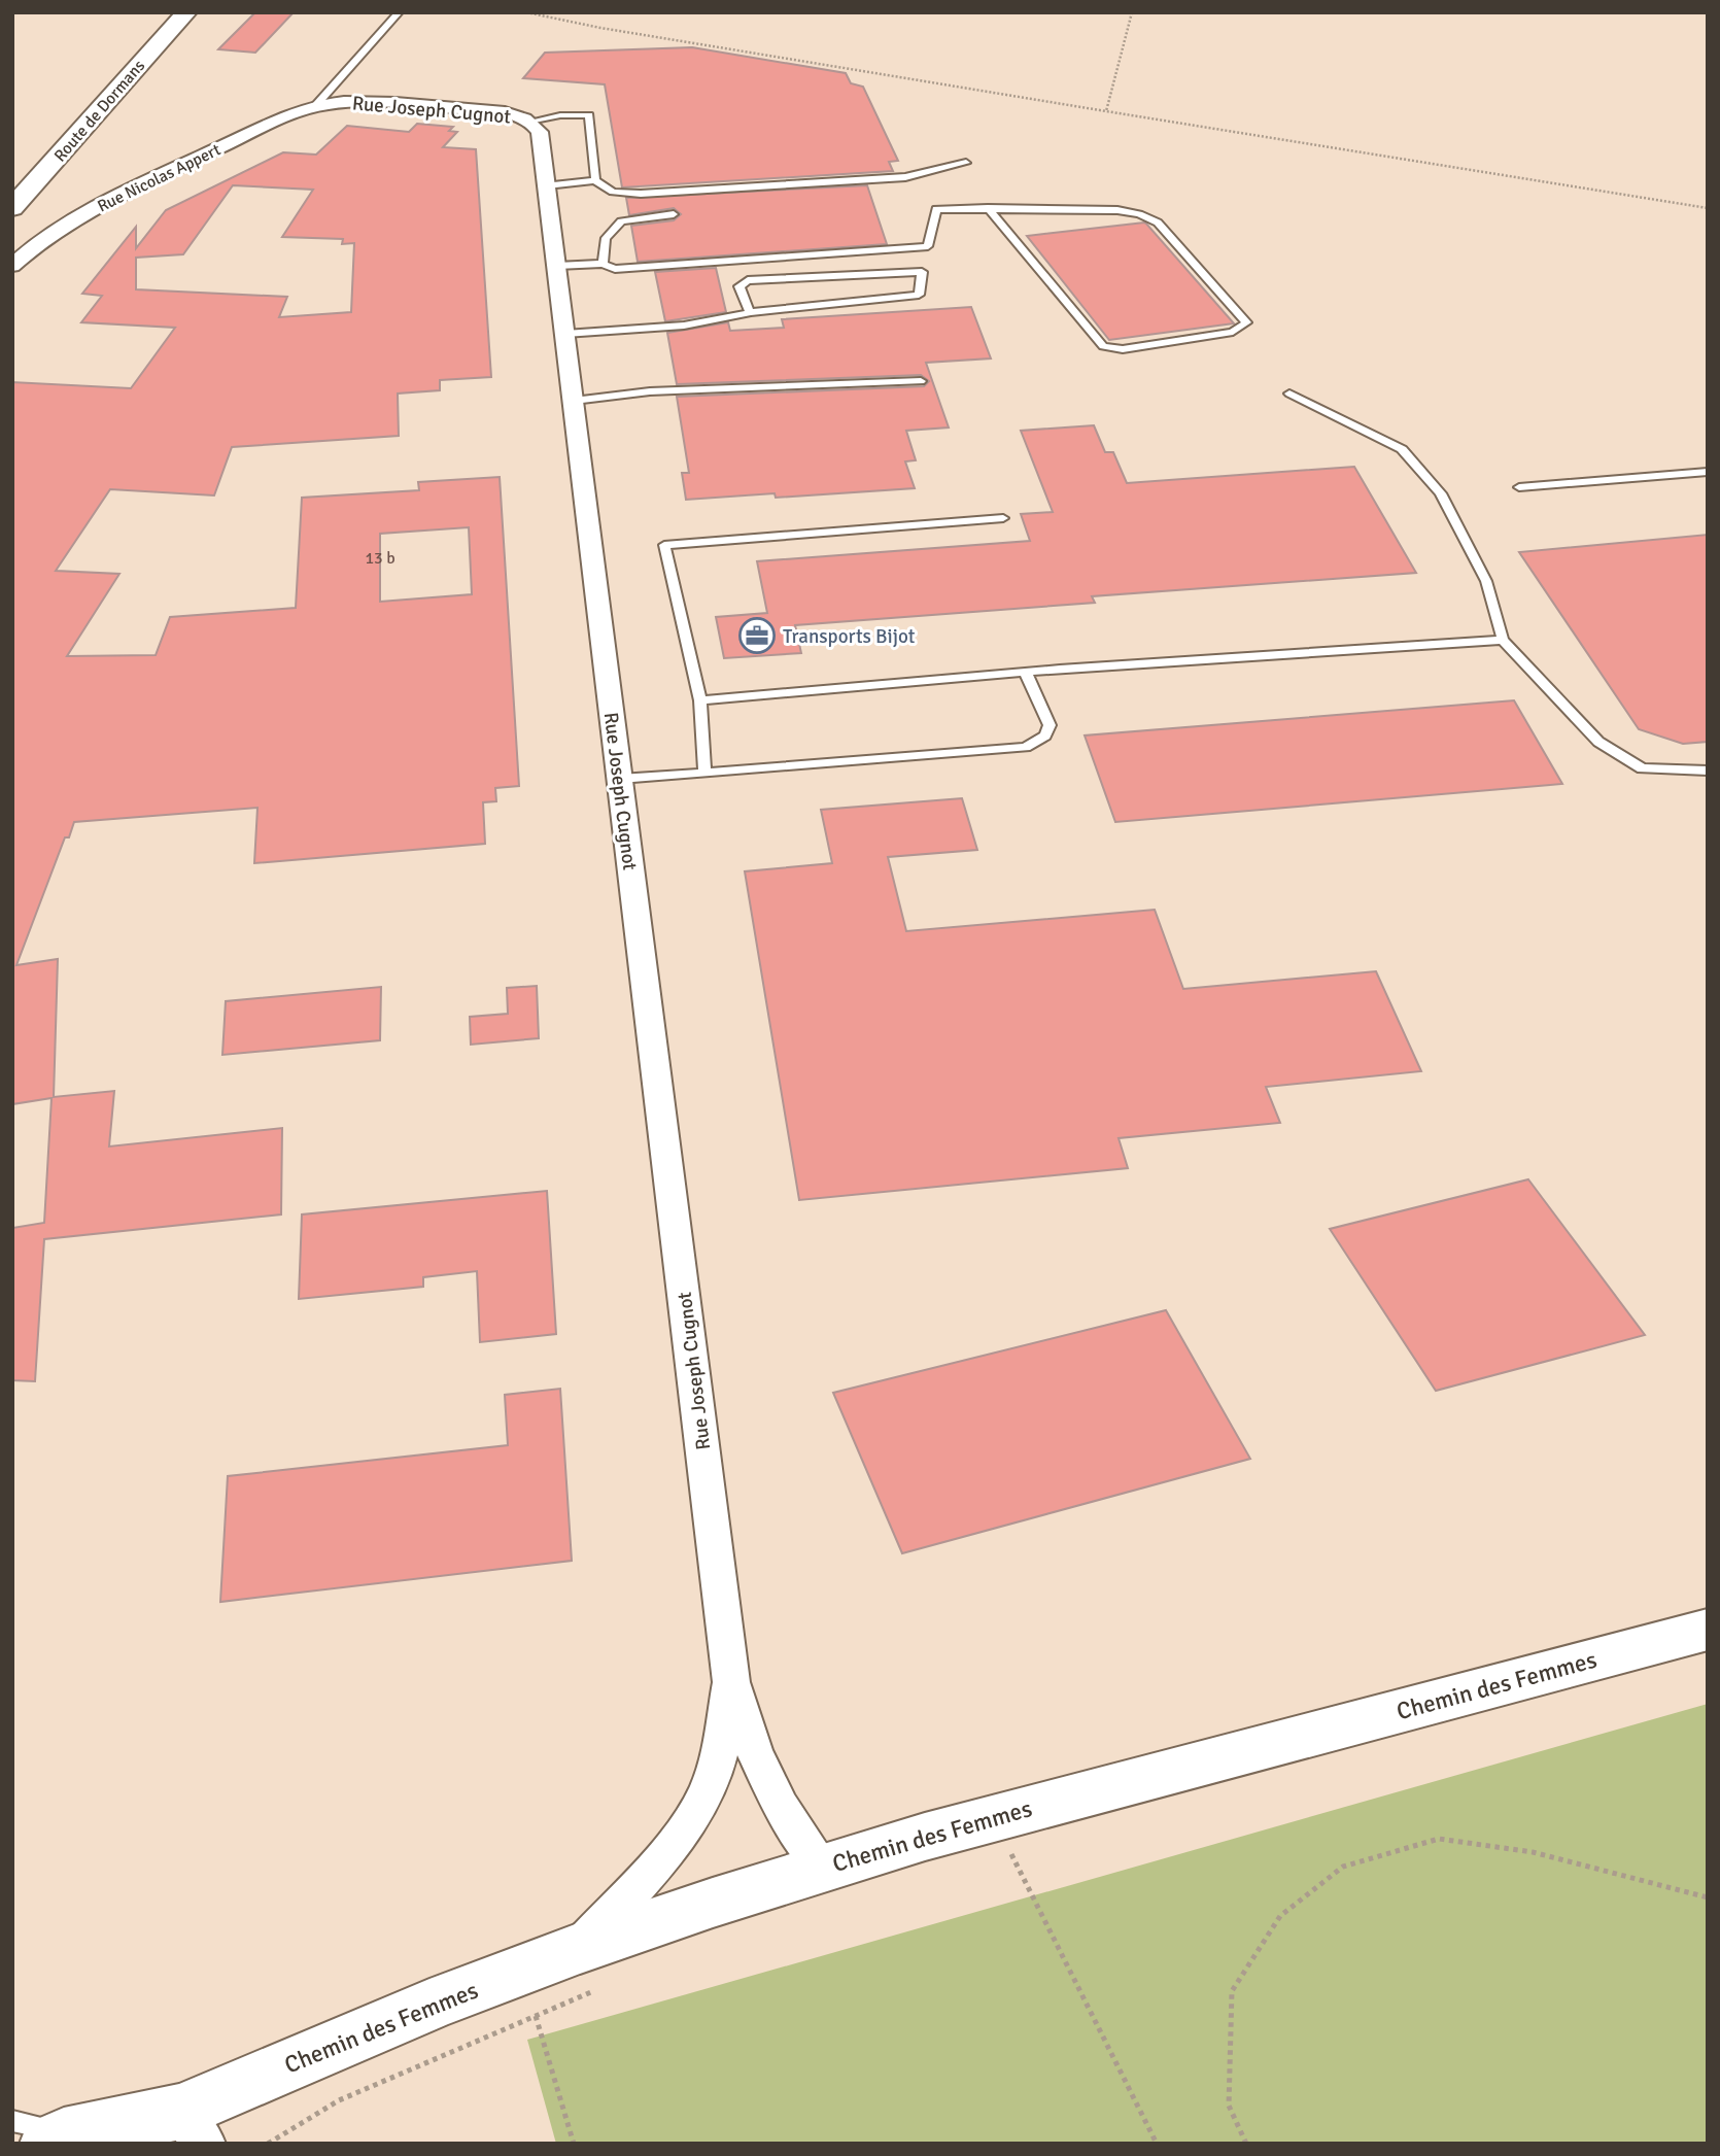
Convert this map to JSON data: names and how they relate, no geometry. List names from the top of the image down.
{
  "streets": {
    "street": [
      "Rue Joseph Cugnot",
      "Route de Dormans",
      "Rue Nicolas Appert",
      "Chemin des Femmes"
    ]
  },
  "crossings": [
    ["Rue Joseph Cugnot", "Rue Nicolas Appert"],
    ["Rue Joseph Cugnot", "Chemin des Femmes"]
  ],
  "places": {
    "office": ["Transports Bijot"]
  },
  "house_numbers": ["13 b"]
}
